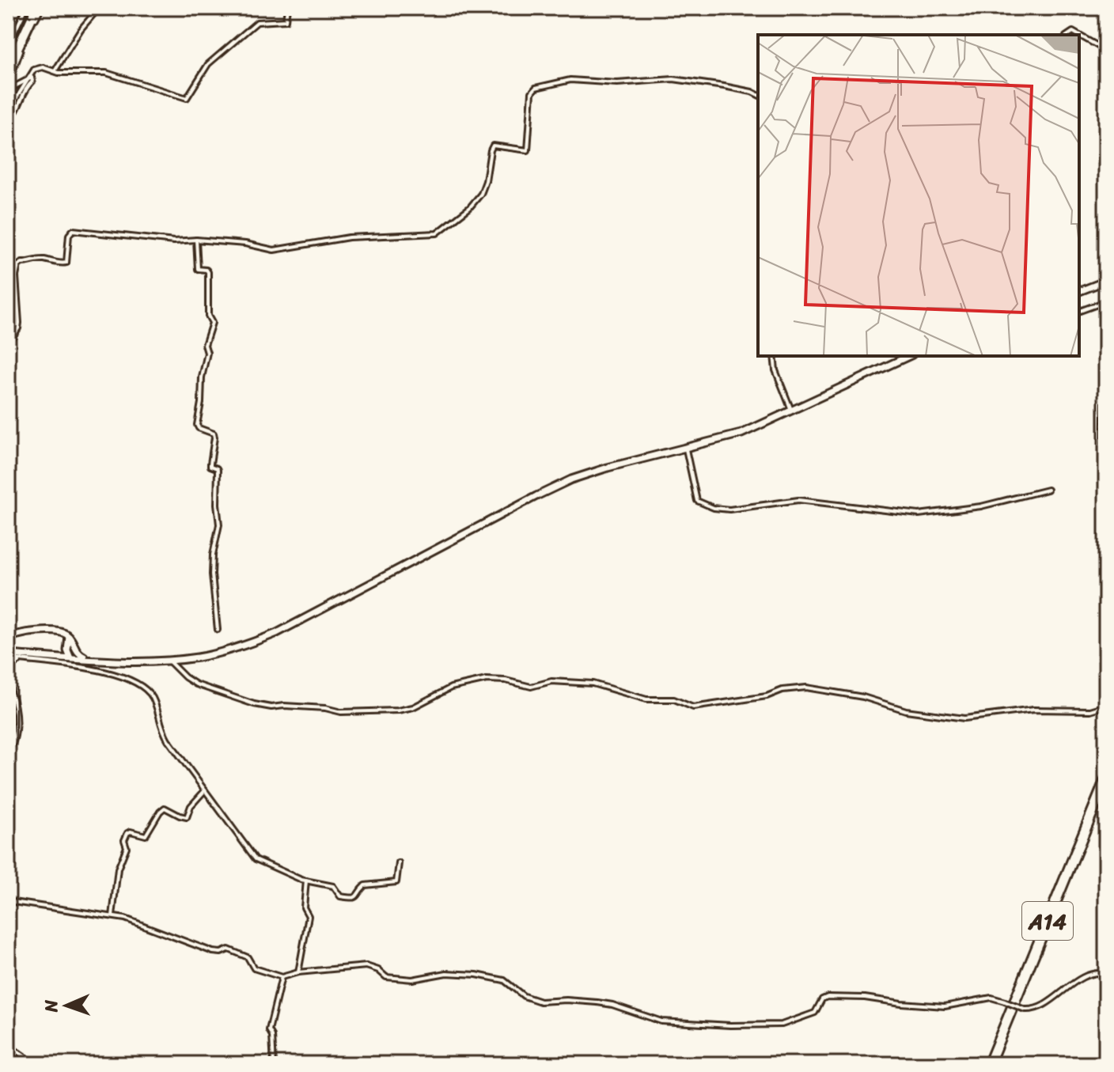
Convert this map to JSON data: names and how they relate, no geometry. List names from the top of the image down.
{
  "streets": {
    "highway": ["A14"]
  },
  "north": "left"
}
